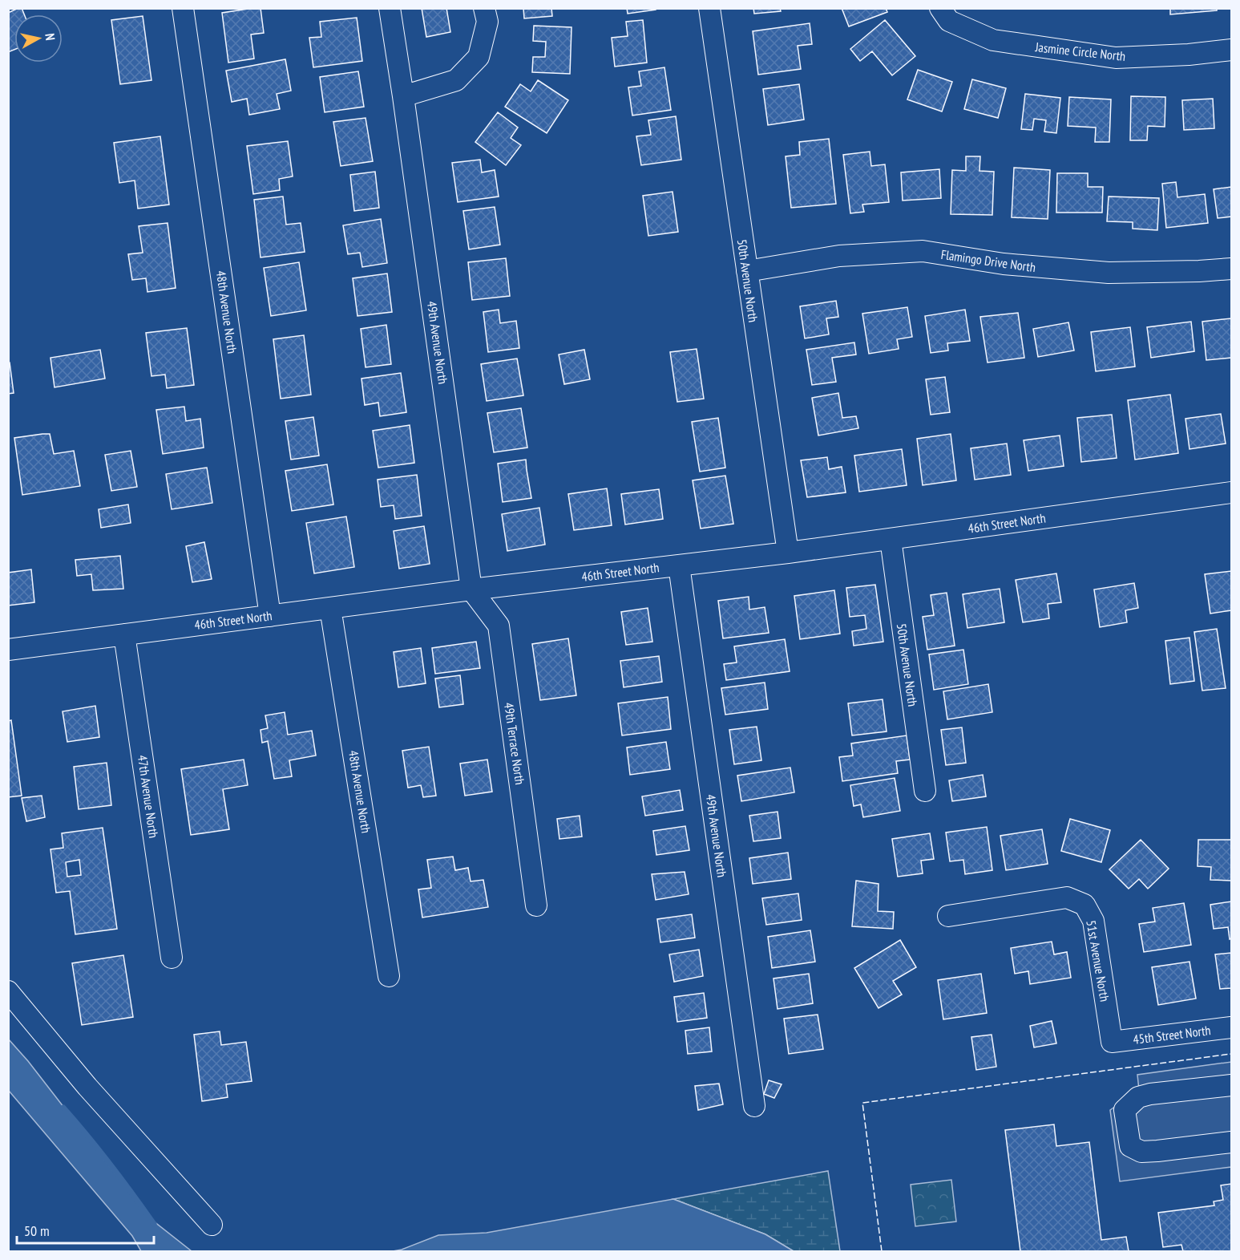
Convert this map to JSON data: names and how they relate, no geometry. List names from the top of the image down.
{
  "streets": {
    "street": [
      "Jasmine Circle North",
      "Flamingo Drive North",
      "50th Avenue North",
      "48th Avenue North",
      "49th Avenue North",
      "46th Street North",
      "49th Terrace North",
      "47th Avenue North",
      "51st Avenue North",
      "45th Street North"
    ]
  },
  "crossings": [
    ["Flamingo Drive North", "50th Avenue North"],
    ["50th Avenue North", "46th Street North"],
    ["48th Avenue North", "46th Street North"],
    ["49th Avenue North", "46th Street North"],
    ["49th Avenue North", "49th Terrace North"],
    ["46th Street North", "49th Terrace North"],
    ["46th Street North", "47th Avenue North"],
    ["51st Avenue North", "45th Street North"]
  ],
  "scale_bar": "50 m",
  "north": "right"
}
